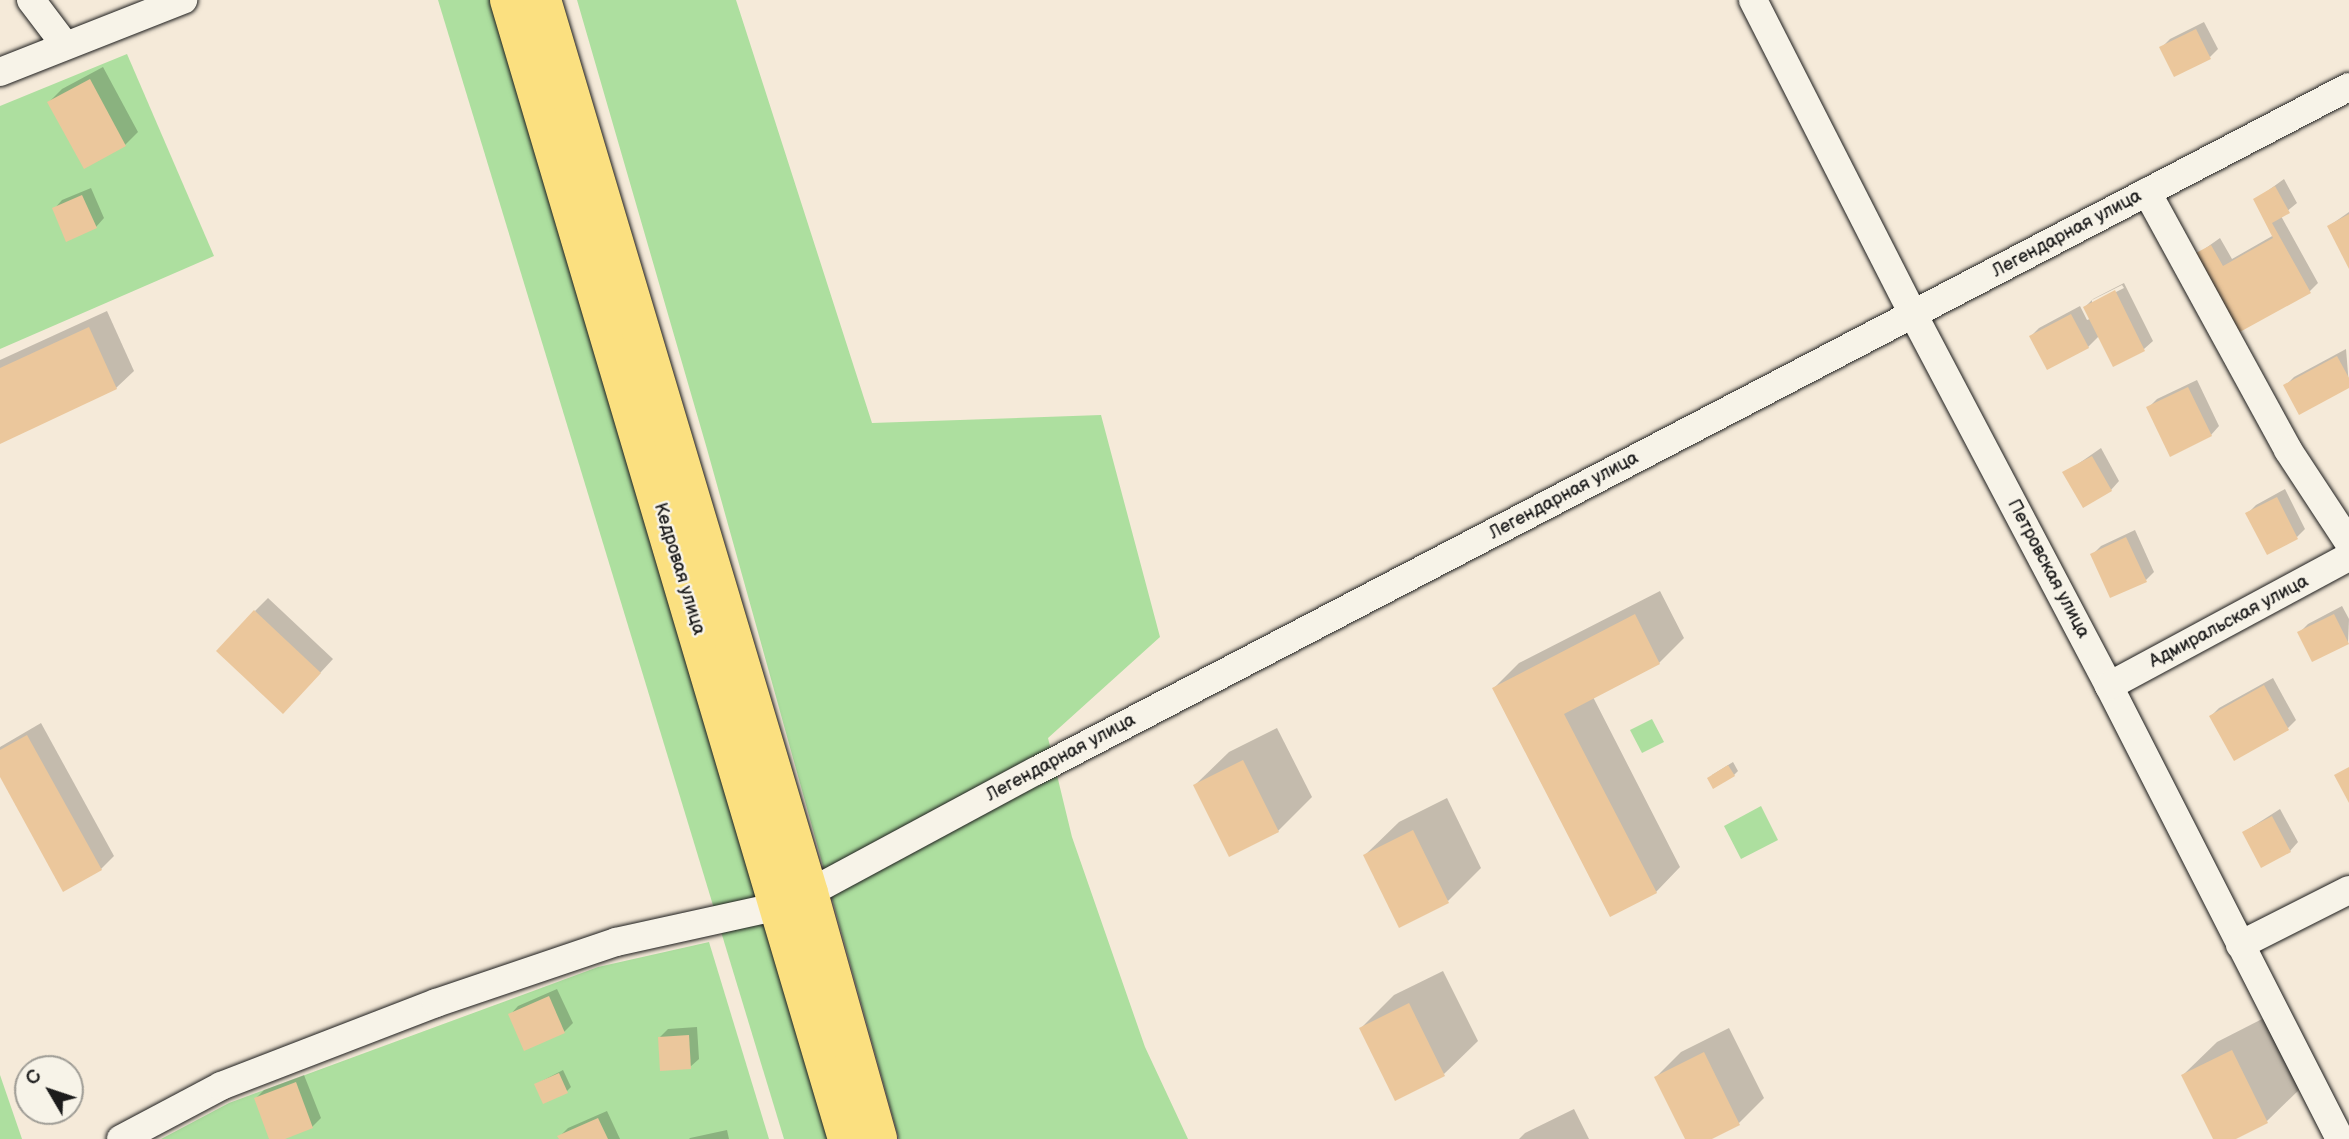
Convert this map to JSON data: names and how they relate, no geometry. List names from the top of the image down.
{
  "streets": {
    "main road": ["Кедровая улица"],
    "street": ["Легендарная улица", "Петровская улица", "Адмиральская улица"]
  },
  "crossings": [
    ["Легендарная улица", "Кедровая улица"],
    ["Легендарная улица", "Петровская улица"],
    ["Петровская улица", "Адмиральская улица"]
  ],
  "north": "top left"
}
